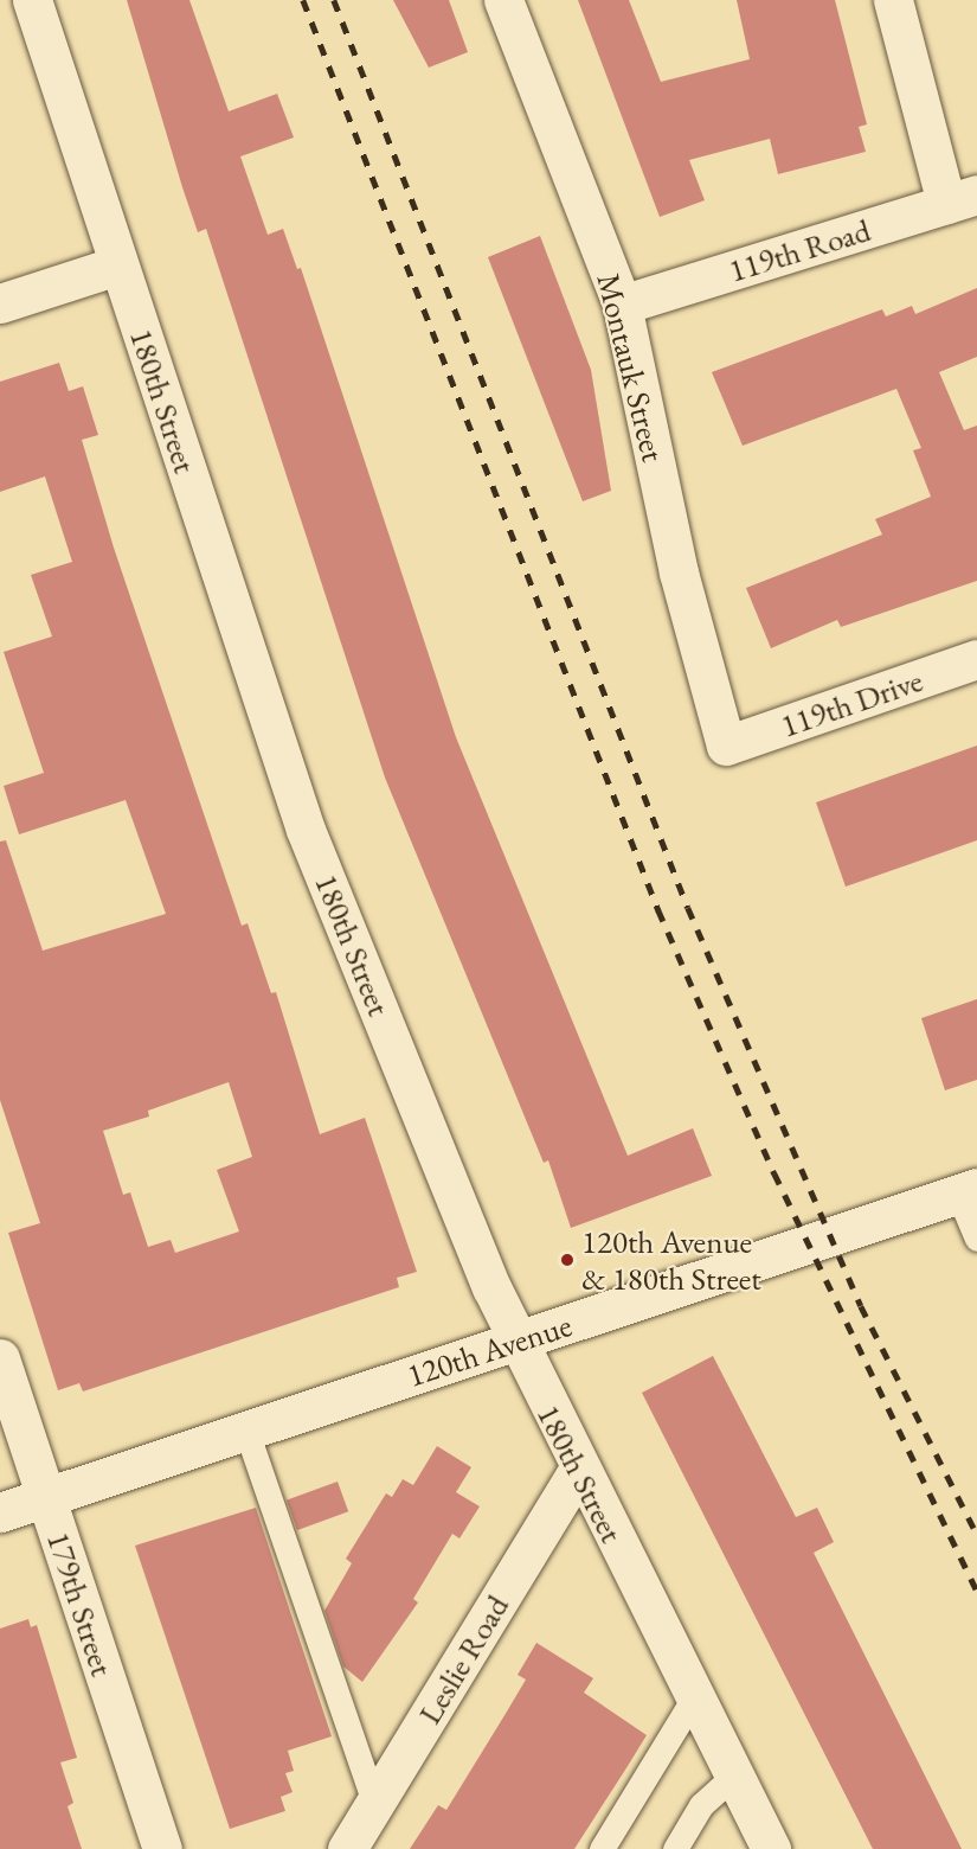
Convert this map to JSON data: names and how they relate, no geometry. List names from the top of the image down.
{
  "streets": {
    "street": [
      "119th Road",
      "Montauk Street",
      "180th Street",
      "119th Drive",
      "120th Avenue",
      "179th Street",
      "Leslie Road"
    ]
  },
  "crossings": [
    ["119th Road", "Montauk Street"],
    ["Montauk Street", "119th Drive"],
    ["180th Street", "120th Avenue"],
    ["180th Street", "Leslie Road"],
    ["120th Avenue", "179th Street"]
  ],
  "places": ["120th Avenue & 180th Street"]
}
